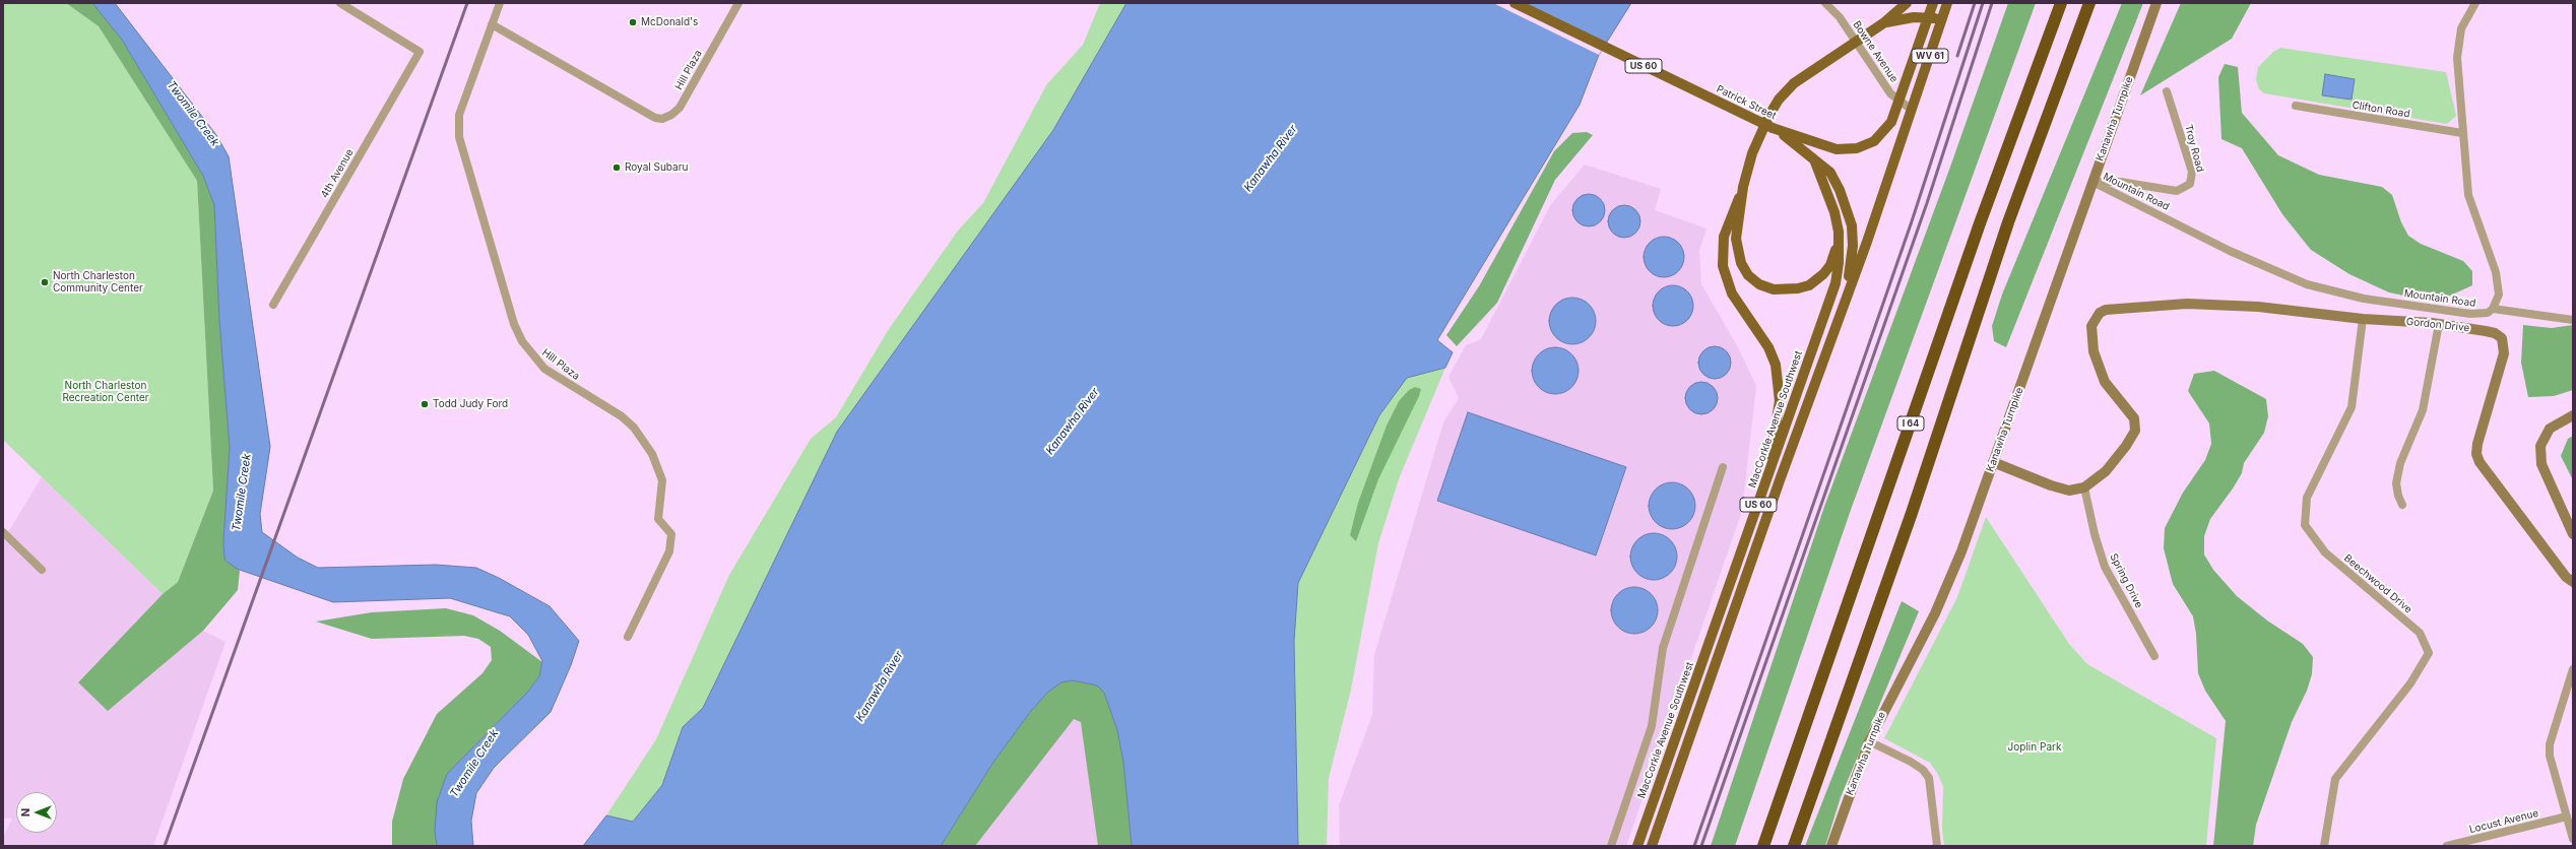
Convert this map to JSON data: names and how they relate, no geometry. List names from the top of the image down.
{
  "streets": {
    "highway": ["I 64"],
    "main road": [
      "WV 61",
      "US 60",
      "Patrick Street",
      "MacCorkle Avenue Southwest"
    ],
    "street": [
      "Bowne Avenue",
      "Hill Plaza",
      "Clifton Road",
      "Kanawha Turnpike",
      "Troy Road",
      "4th Avenue",
      "Mountain Road",
      "Gordon Drive",
      "Spring Drive",
      "Beechwood Drive",
      "Locust Avenue"
    ]
  },
  "crossings": [
    ["Bowne Avenue", "WV 61"],
    ["US 60", "Patrick Street"],
    ["Patrick Street", "MacCorkle Avenue Southwest"],
    ["Kanawha Turnpike", "Troy Road"],
    ["Kanawha Turnpike", "Mountain Road"],
    ["Troy Road", "Mountain Road"],
    ["Gordon Drive", "Spring Drive"],
    ["Gordon Drive", "Beechwood Drive"]
  ],
  "water": ["Twomile Creek", "Kanawha River"],
  "parks": ["North Charleston Recreation Center", "Joplin Park"],
  "places": [
    "McDonald's",
    "Royal Subaru",
    "North Charleston Community Center",
    "Todd Judy Ford"
  ],
  "north": "left"
}
